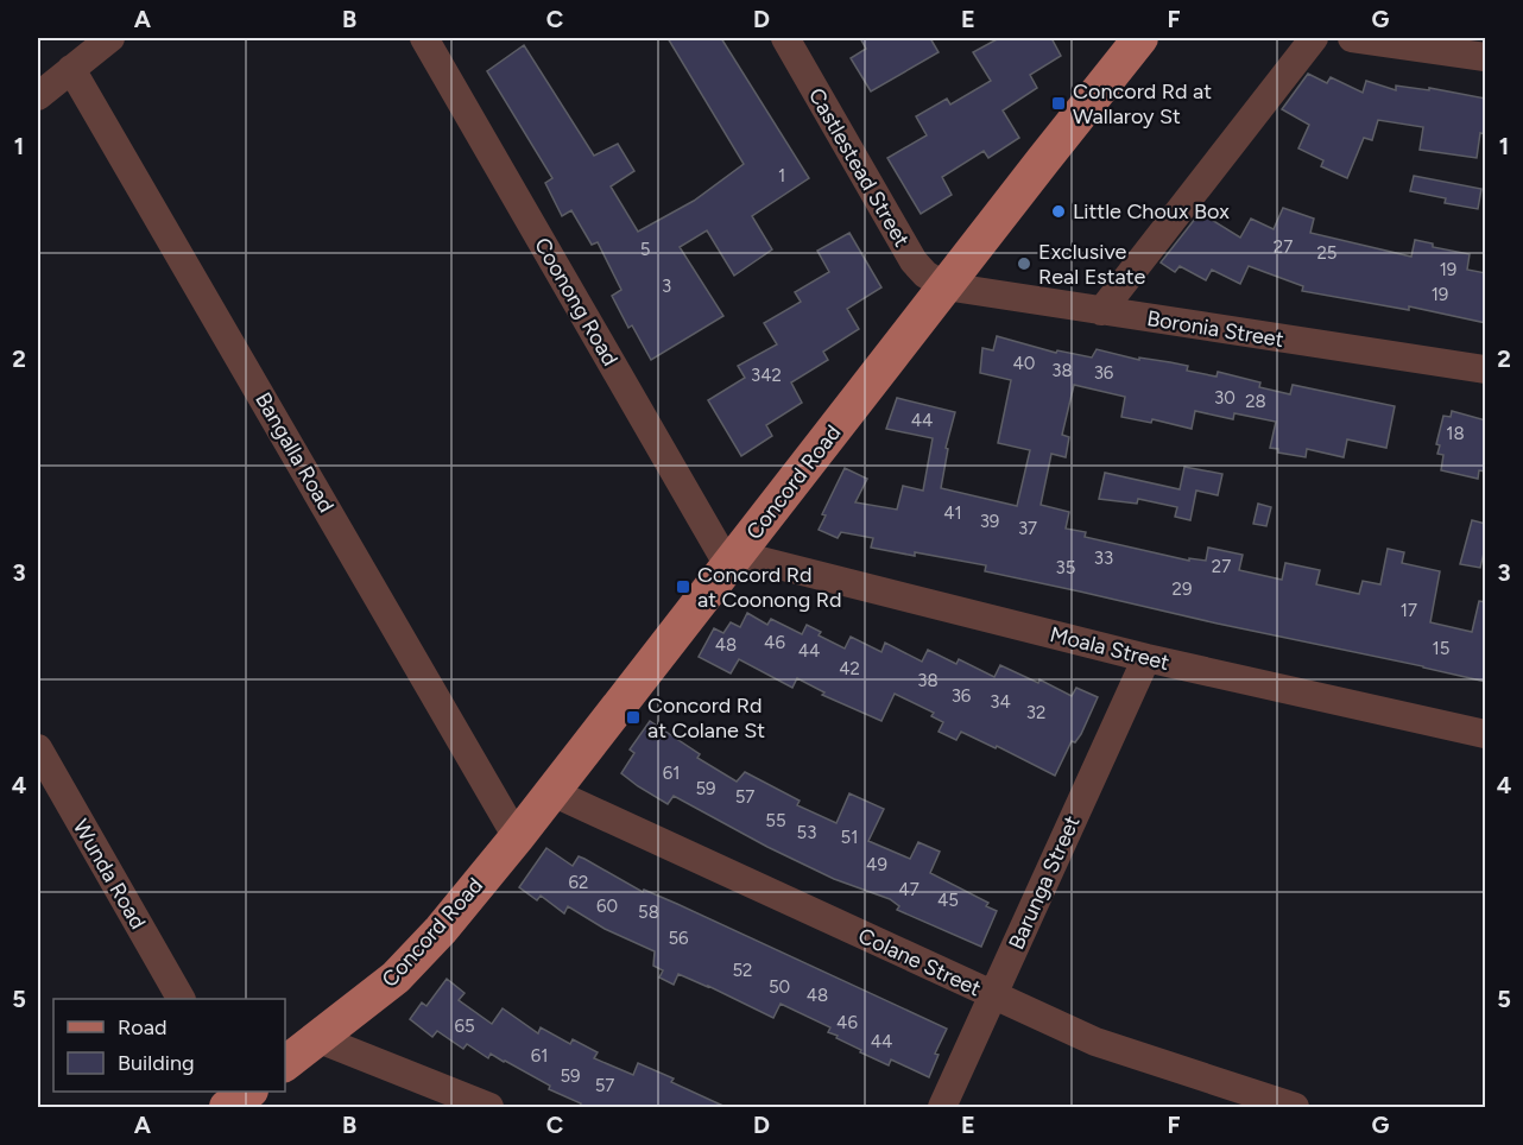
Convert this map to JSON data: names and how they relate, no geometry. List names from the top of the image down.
{
  "streets": {
    "main road": ["Concord Road"],
    "street": [
      "Castlestead Street",
      "Coonong Road",
      "Boronia Street",
      "Bangalla Road",
      "Moala Street",
      "Wunda Road",
      "Barunga Street",
      "Colane Street"
    ]
  },
  "crossings": [
    ["Castlestead Street", "Boronia Street"],
    ["Castlestead Street", "Concord Road"],
    ["Coonong Road", "Concord Road"],
    ["Coonong Road", "Moala Street"],
    ["Boronia Street", "Concord Road"],
    ["Bangalla Road", "Concord Road"],
    ["Concord Road", "Moala Street"],
    ["Concord Road", "Colane Street"],
    ["Moala Street", "Barunga Street"],
    ["Barunga Street", "Colane Street"]
  ],
  "places": {
    "transit": ["Concord Rd at Wallaroy St", "Concord Rd at Coonong Rd", "Concord Rd at Colane St"],
    "other": ["Little Choux Box", "Exclusive Real Estate"]
  },
  "house_numbers": [
    "1",
    "27",
    "5",
    "25",
    "19",
    "3",
    "19",
    "40",
    "38",
    "36",
    "342",
    "30",
    "28",
    "44",
    "18",
    "41",
    "39",
    "37",
    "33",
    "27",
    "35",
    "29",
    "17",
    "46",
    "48",
    "15",
    "44",
    "42",
    "38",
    "36",
    "34",
    "32",
    "61",
    "59",
    "57",
    "55",
    "53",
    "51",
    "49",
    "62",
    "47",
    "45",
    "60",
    "58",
    "56",
    "52",
    "50",
    "48",
    "46",
    "65",
    "44",
    "61",
    "59",
    "57"
  ],
  "legend": ["Road", "Building"],
  "grid": {
    "columns": [
      "A",
      "B",
      "C",
      "D",
      "E",
      "F",
      "G"
    ],
    "rows": [
      "1",
      "2",
      "3",
      "4",
      "5"
    ]
  }
}
